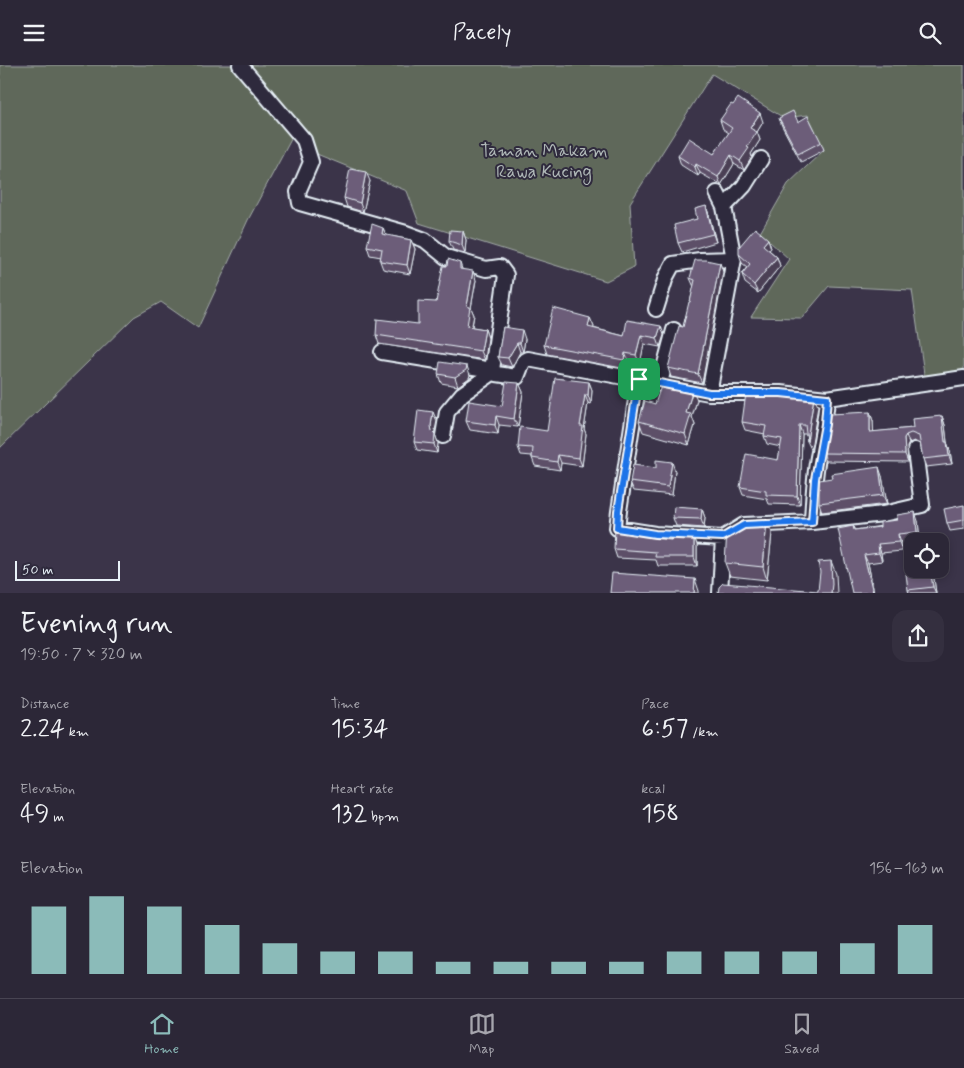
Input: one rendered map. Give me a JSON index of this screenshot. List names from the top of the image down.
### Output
{
  "parks": ["Taman Makam Rawa Kucing"],
  "scale_bar": "50 m",
  "page": {
    "header": "Pacely",
    "scale": "50 m",
    "heading": ["Evening run", "19:50 · 7 × 320 m"],
    "stats": [
      ["Distance", "2.24 km"],
      ["Time", "15:34"],
      ["Pace", "6:57 /km"],
      ["Elevation", "49 m"],
      ["Heart rate", "132 bpm"],
      ["kcal", "158"]
    ],
    "chart": ["Elevation", "156–163 m"],
    "tabs": ["Home", "Map", "Saved"]
  }
}
